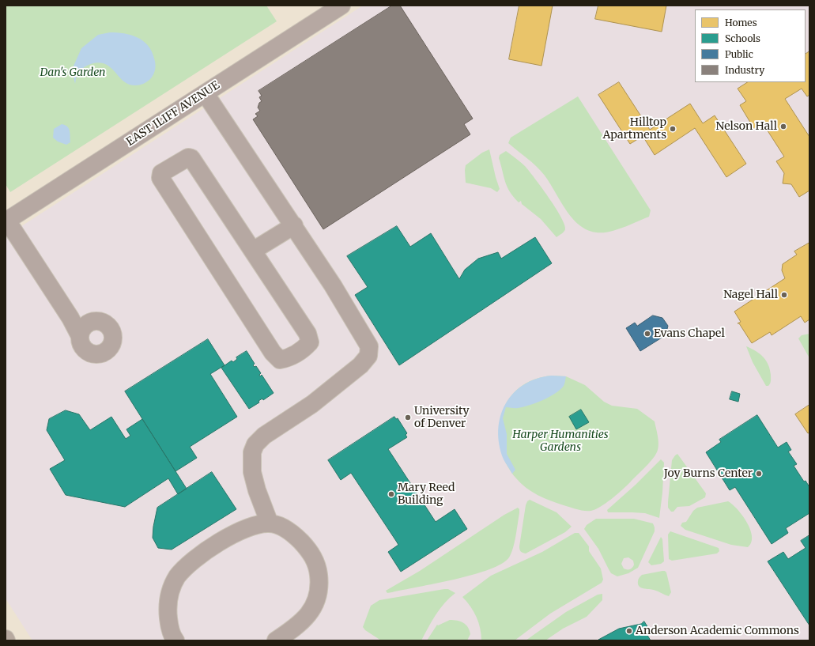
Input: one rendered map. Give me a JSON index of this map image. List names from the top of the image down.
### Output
{
  "streets": {
    "street": ["EAST ILIFF AVENUE"]
  },
  "parks": ["Dan's Garden", "Harper Humanities Gardens"],
  "places": [
    "Nelson Hall",
    "Hilltop Apartments",
    "Nagel Hall",
    "Evans Chapel",
    "University of Denver",
    "Joy Burns Center",
    "Mary Reed Building",
    "Anderson Academic Commons"
  ],
  "legend": [
    "Homes",
    "Schools",
    "Public",
    "Industry"
  ]
}
